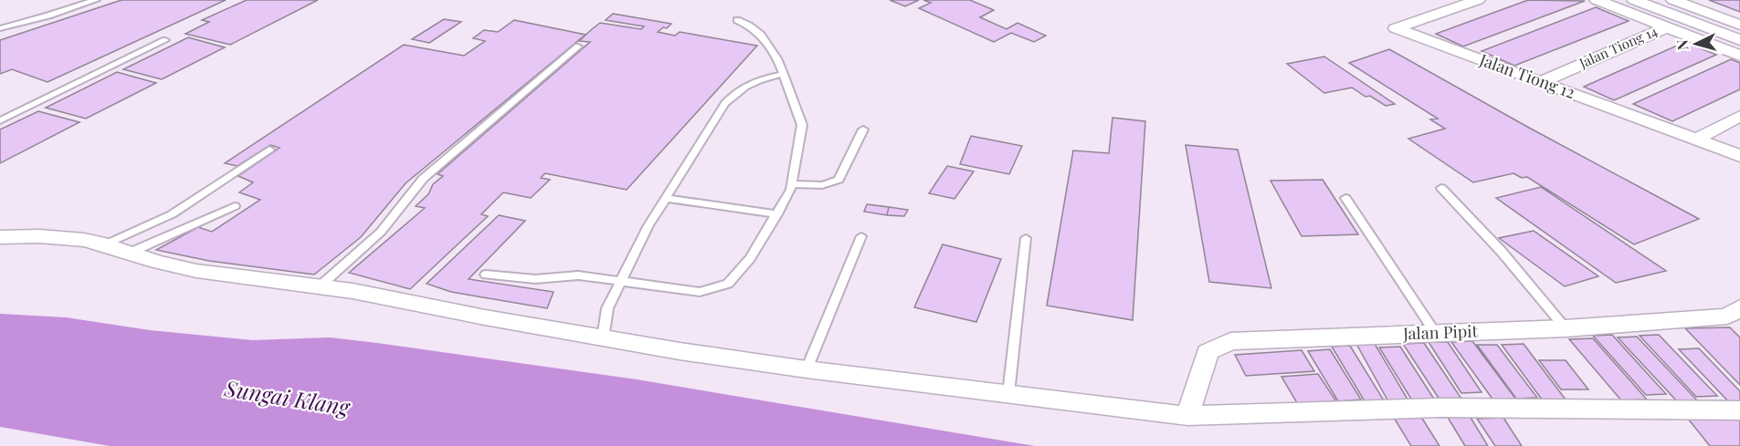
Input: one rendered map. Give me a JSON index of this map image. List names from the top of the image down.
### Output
{
  "streets": {
    "street": ["Jalan Tiong 14", "Jalan Tiong 12", "Jalan Pipit"]
  },
  "crossings": [
    ["Jalan Tiong 14", "Jalan Tiong 12"]
  ],
  "water": ["Sungai Klang"],
  "north": "left"
}
